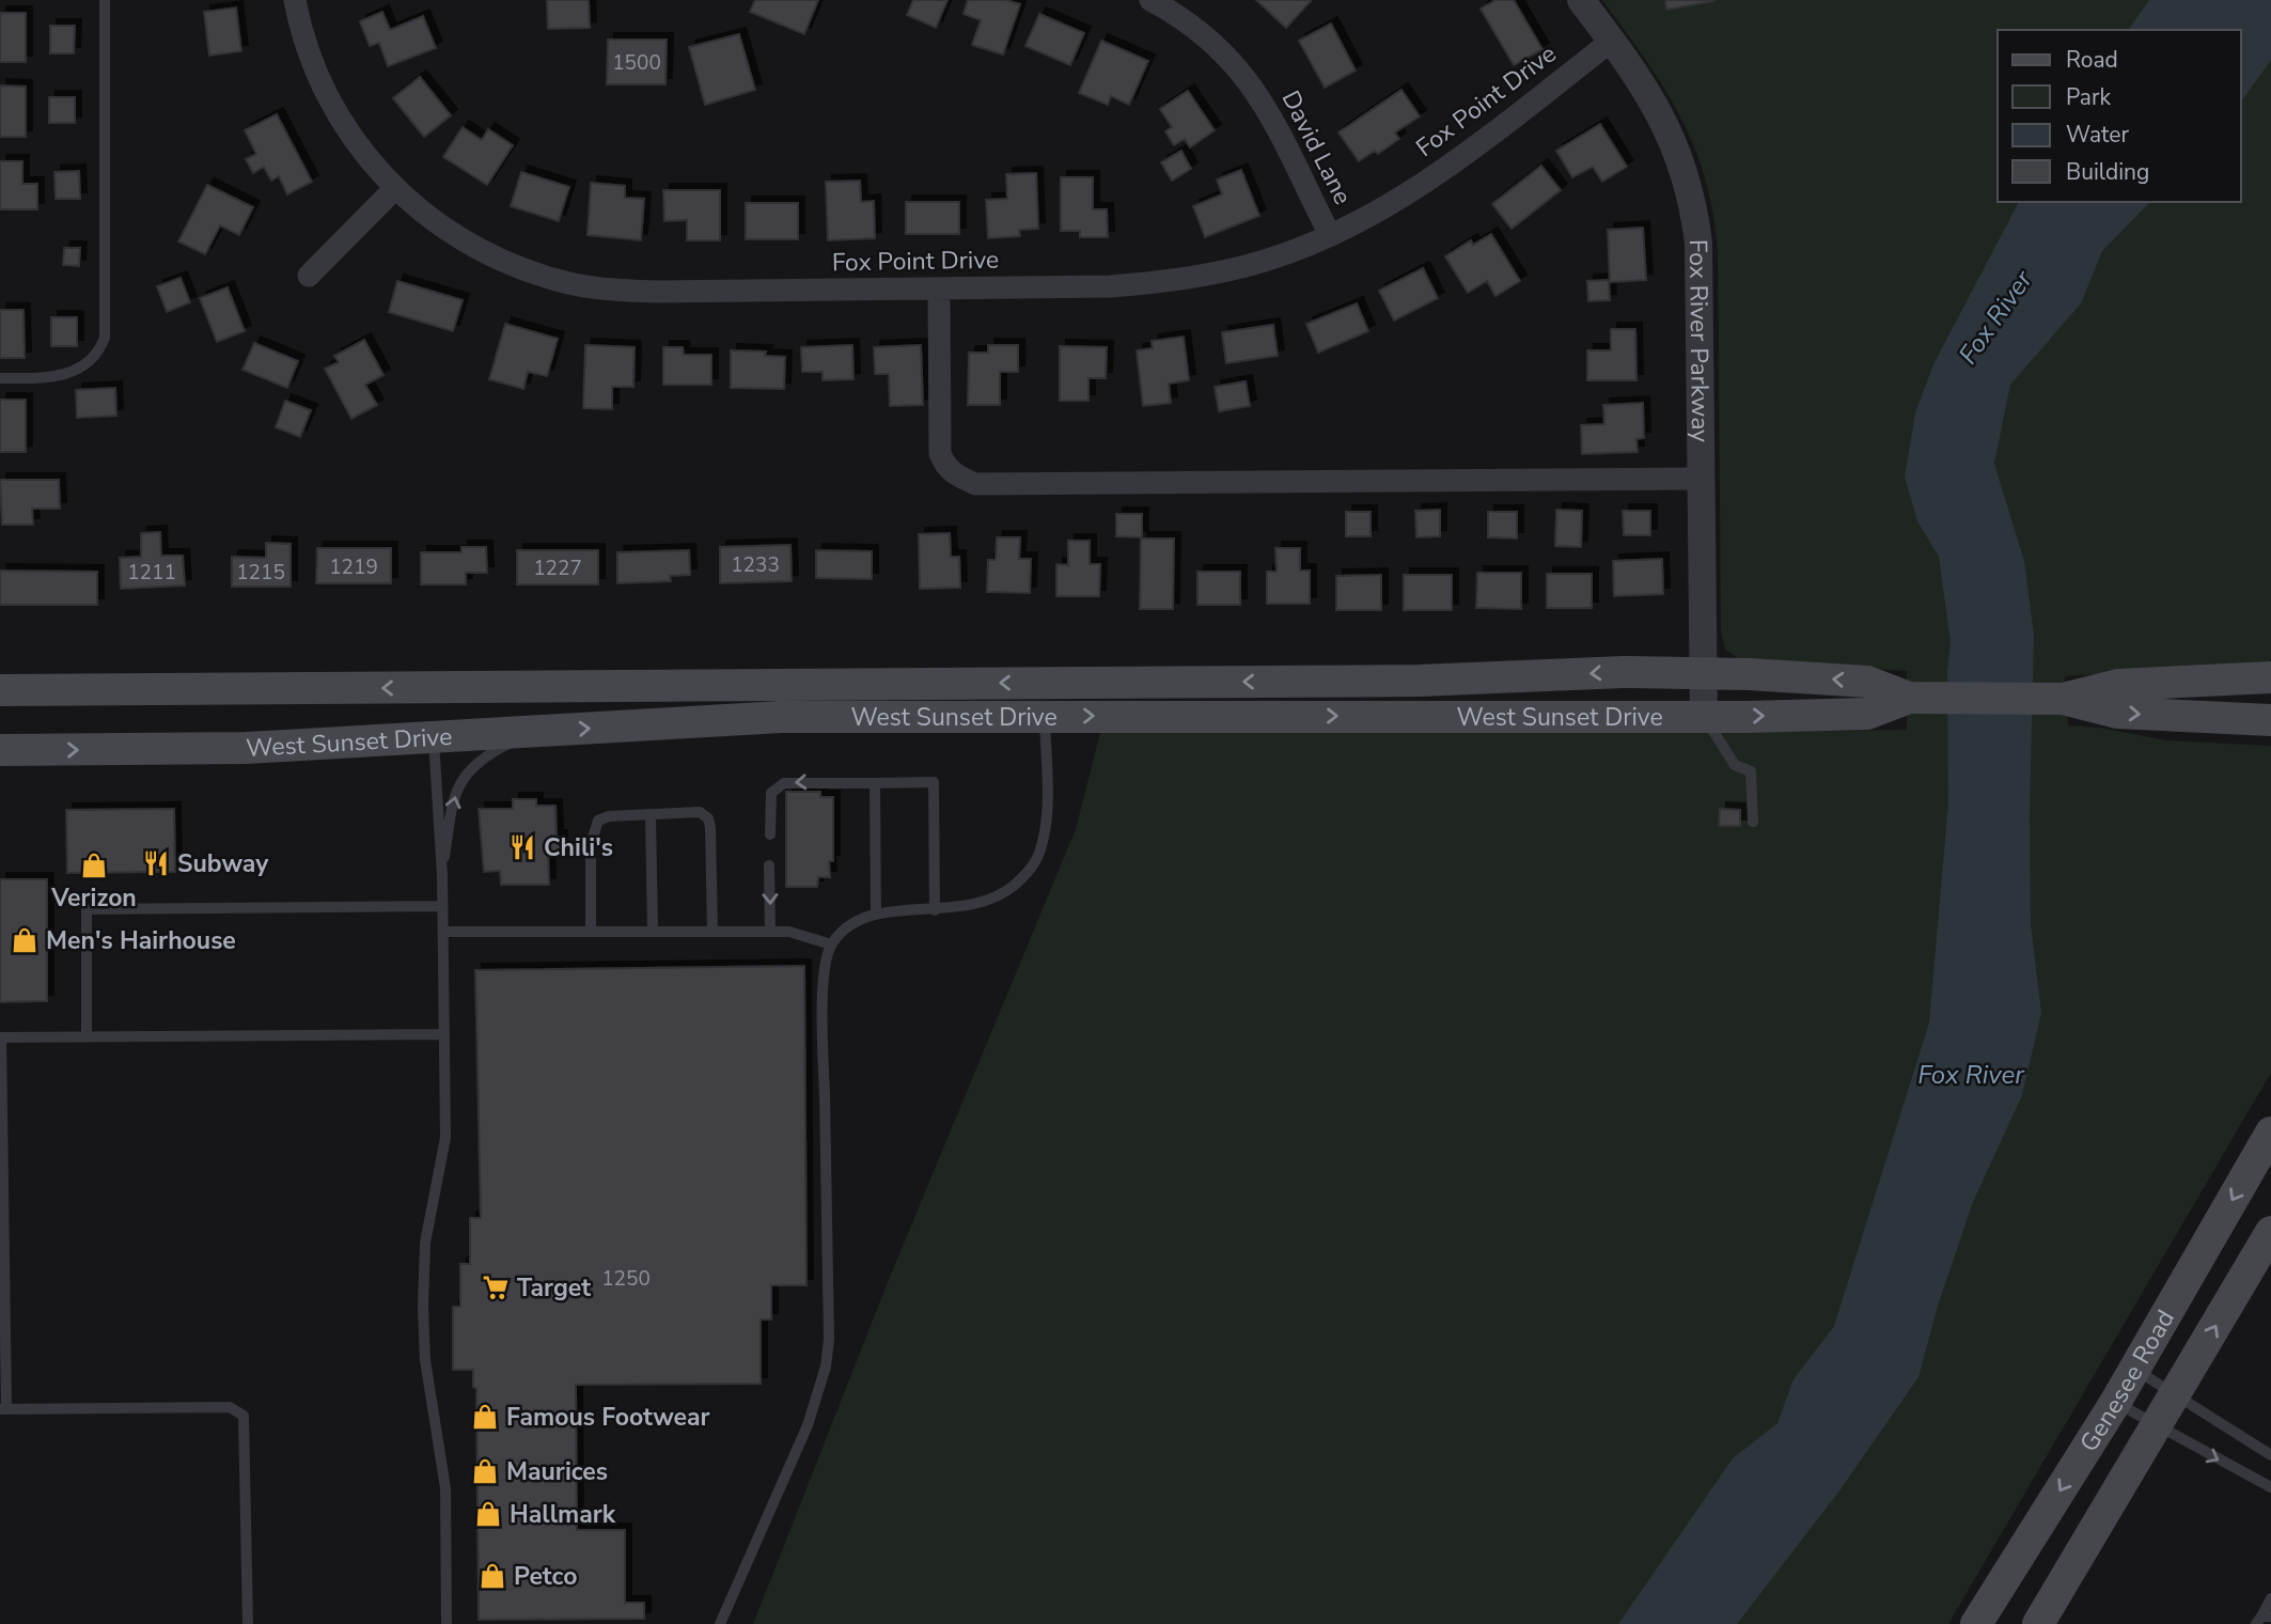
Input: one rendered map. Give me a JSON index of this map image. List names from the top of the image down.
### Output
{
  "streets": {
    "main road": ["West Sunset Drive", "Genesee Road"],
    "street": ["Fox Point Drive", "David Lane", "Fox River Parkway"]
  },
  "crossings": [
    ["Fox Point Drive", "David Lane"],
    ["Fox Point Drive", "Fox River Parkway"],
    ["Fox River Parkway", "West Sunset Drive"]
  ],
  "water": ["Fox River"],
  "places": {
    "restaurant": ["Chili's", "Subway"],
    "shop": [
      "Verizon",
      "Men's Hairhouse",
      "Famous Footwear",
      "Maurices",
      "Hallmark",
      "Petco"
    ],
    "supermarket": ["Target"]
  },
  "house_numbers": [
    "1500",
    "1233",
    "1219",
    "1227",
    "1211",
    "1215",
    "1250"
  ],
  "legend": [
    "Road",
    "Park",
    "Water",
    "Building"
  ]
}
